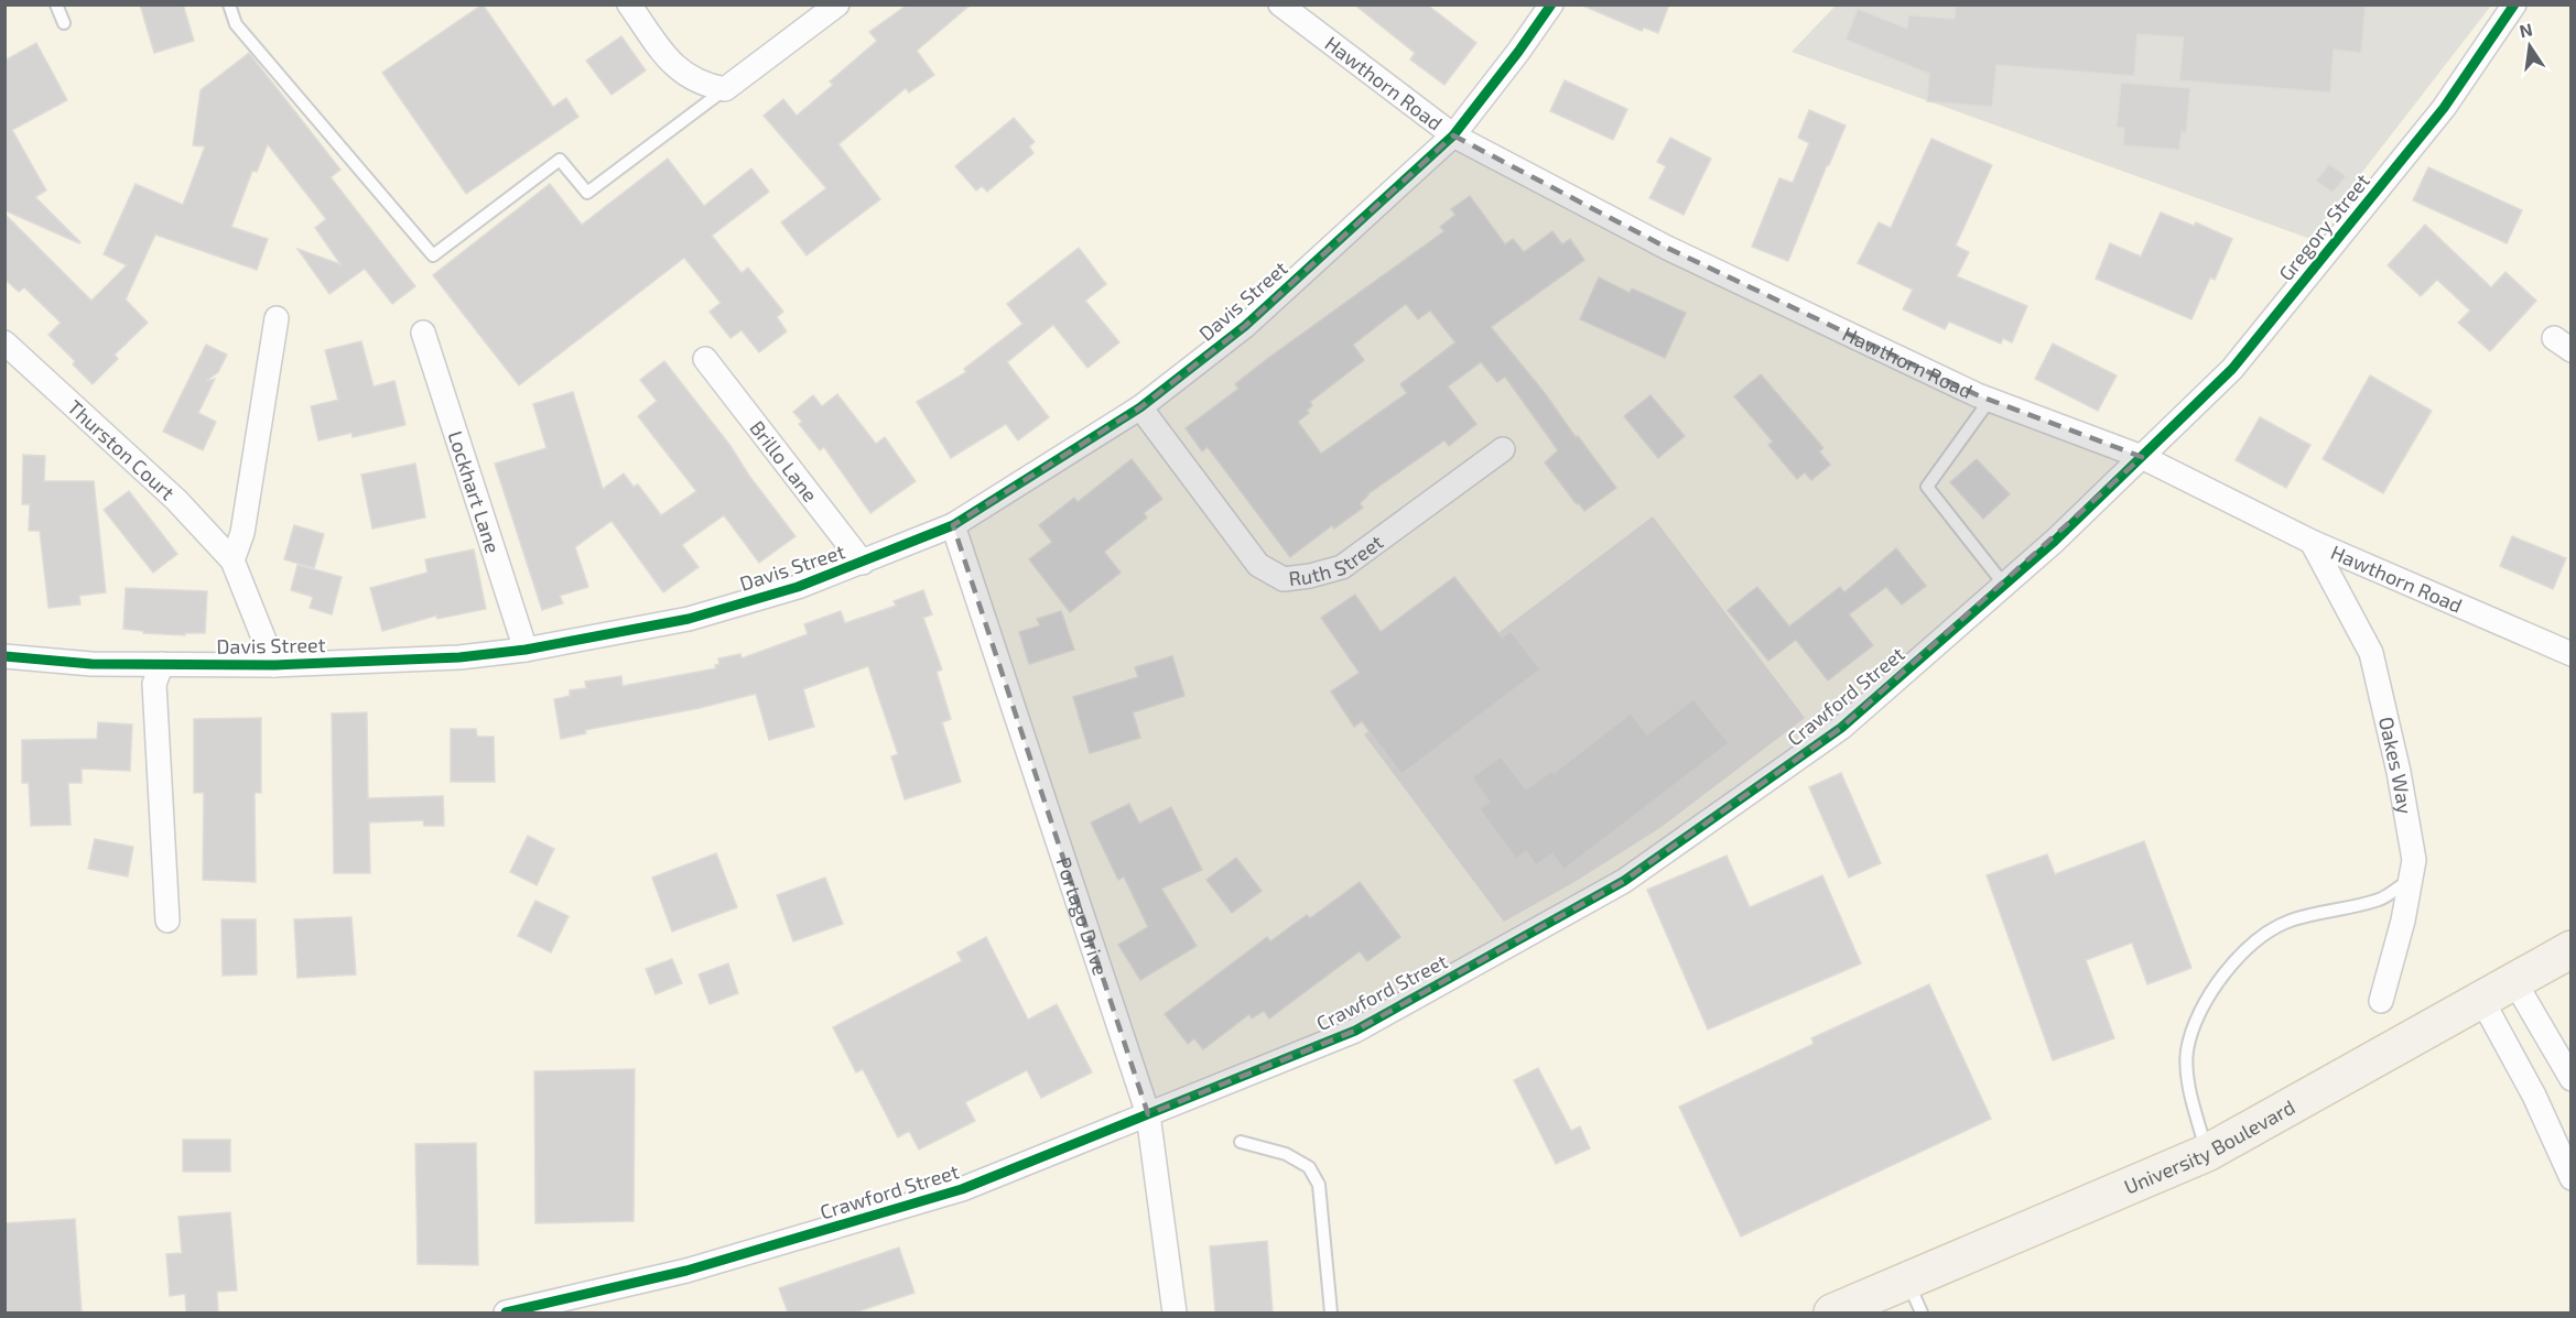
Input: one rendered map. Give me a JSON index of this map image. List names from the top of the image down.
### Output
{
  "streets": {
    "main road": ["University Boulevard"],
    "street": [
      "Hawthorn Road",
      "Gregory Street",
      "Davis Street",
      "Thurston Court",
      "Brillo Lane",
      "Lockhart Lane",
      "Ruth Street",
      "Crawford Street",
      "Oakes Way",
      "Portago Drive"
    ]
  },
  "crossings": [
    ["Hawthorn Road", "Gregory Street"],
    ["Hawthorn Road", "Davis Street"],
    ["Hawthorn Road", "Crawford Street"],
    ["Hawthorn Road", "Oakes Way"],
    ["Gregory Street", "Crawford Street"],
    ["Davis Street", "Thurston Court"],
    ["Davis Street", "Brillo Lane"],
    ["Davis Street", "Lockhart Lane"],
    ["Davis Street", "Ruth Street"],
    ["Davis Street", "Portago Drive"],
    ["Crawford Street", "Portago Drive"]
  ],
  "north": "top"
}
